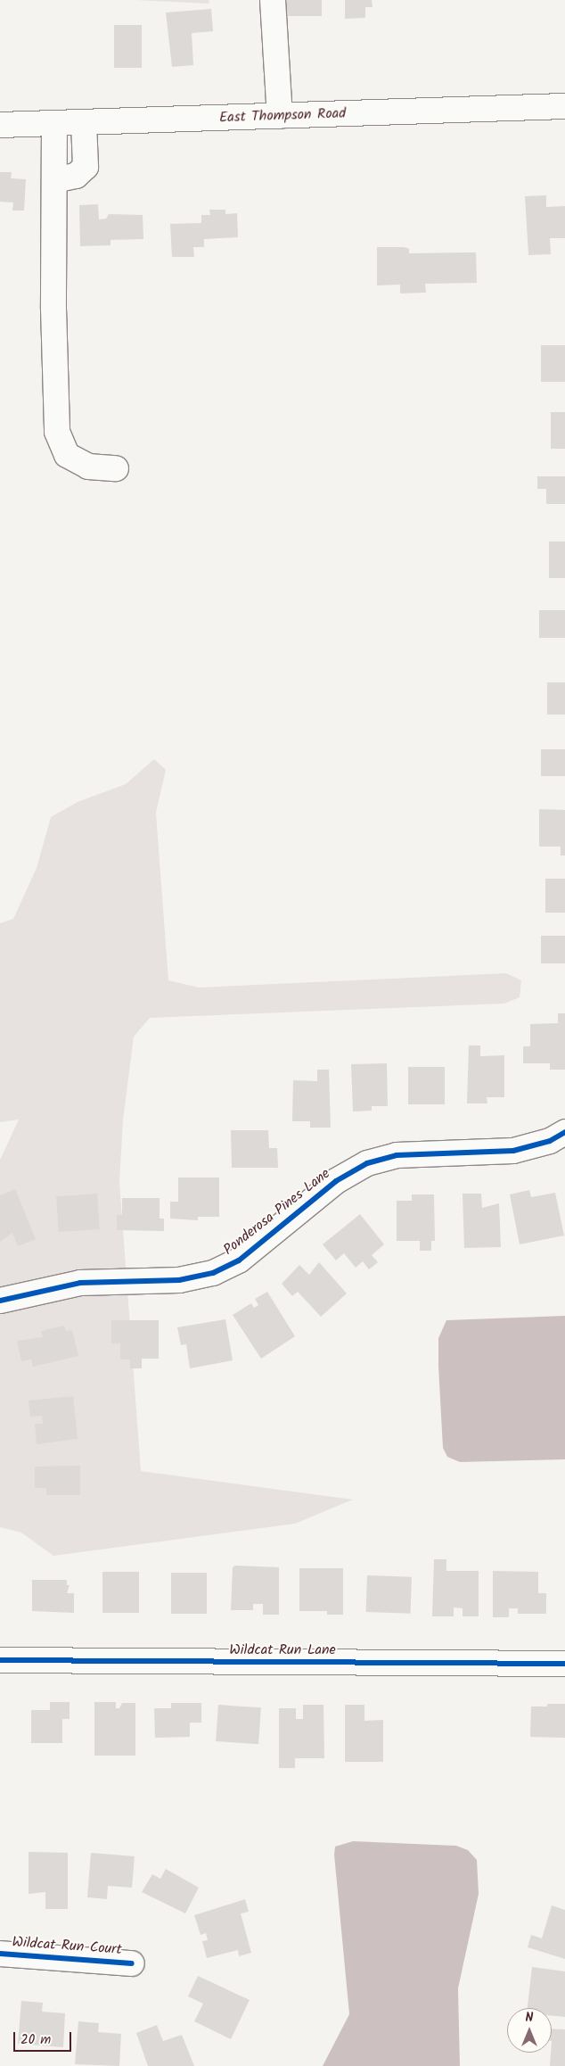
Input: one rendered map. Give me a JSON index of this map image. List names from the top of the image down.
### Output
{
  "streets": {
    "street": [
      "East Thompson Road",
      "Ponderosa Pines Lane",
      "Wildcat Run Lane",
      "Wildcat Run Court"
    ]
  },
  "scale_bar": "20 m",
  "north": "top"
}
